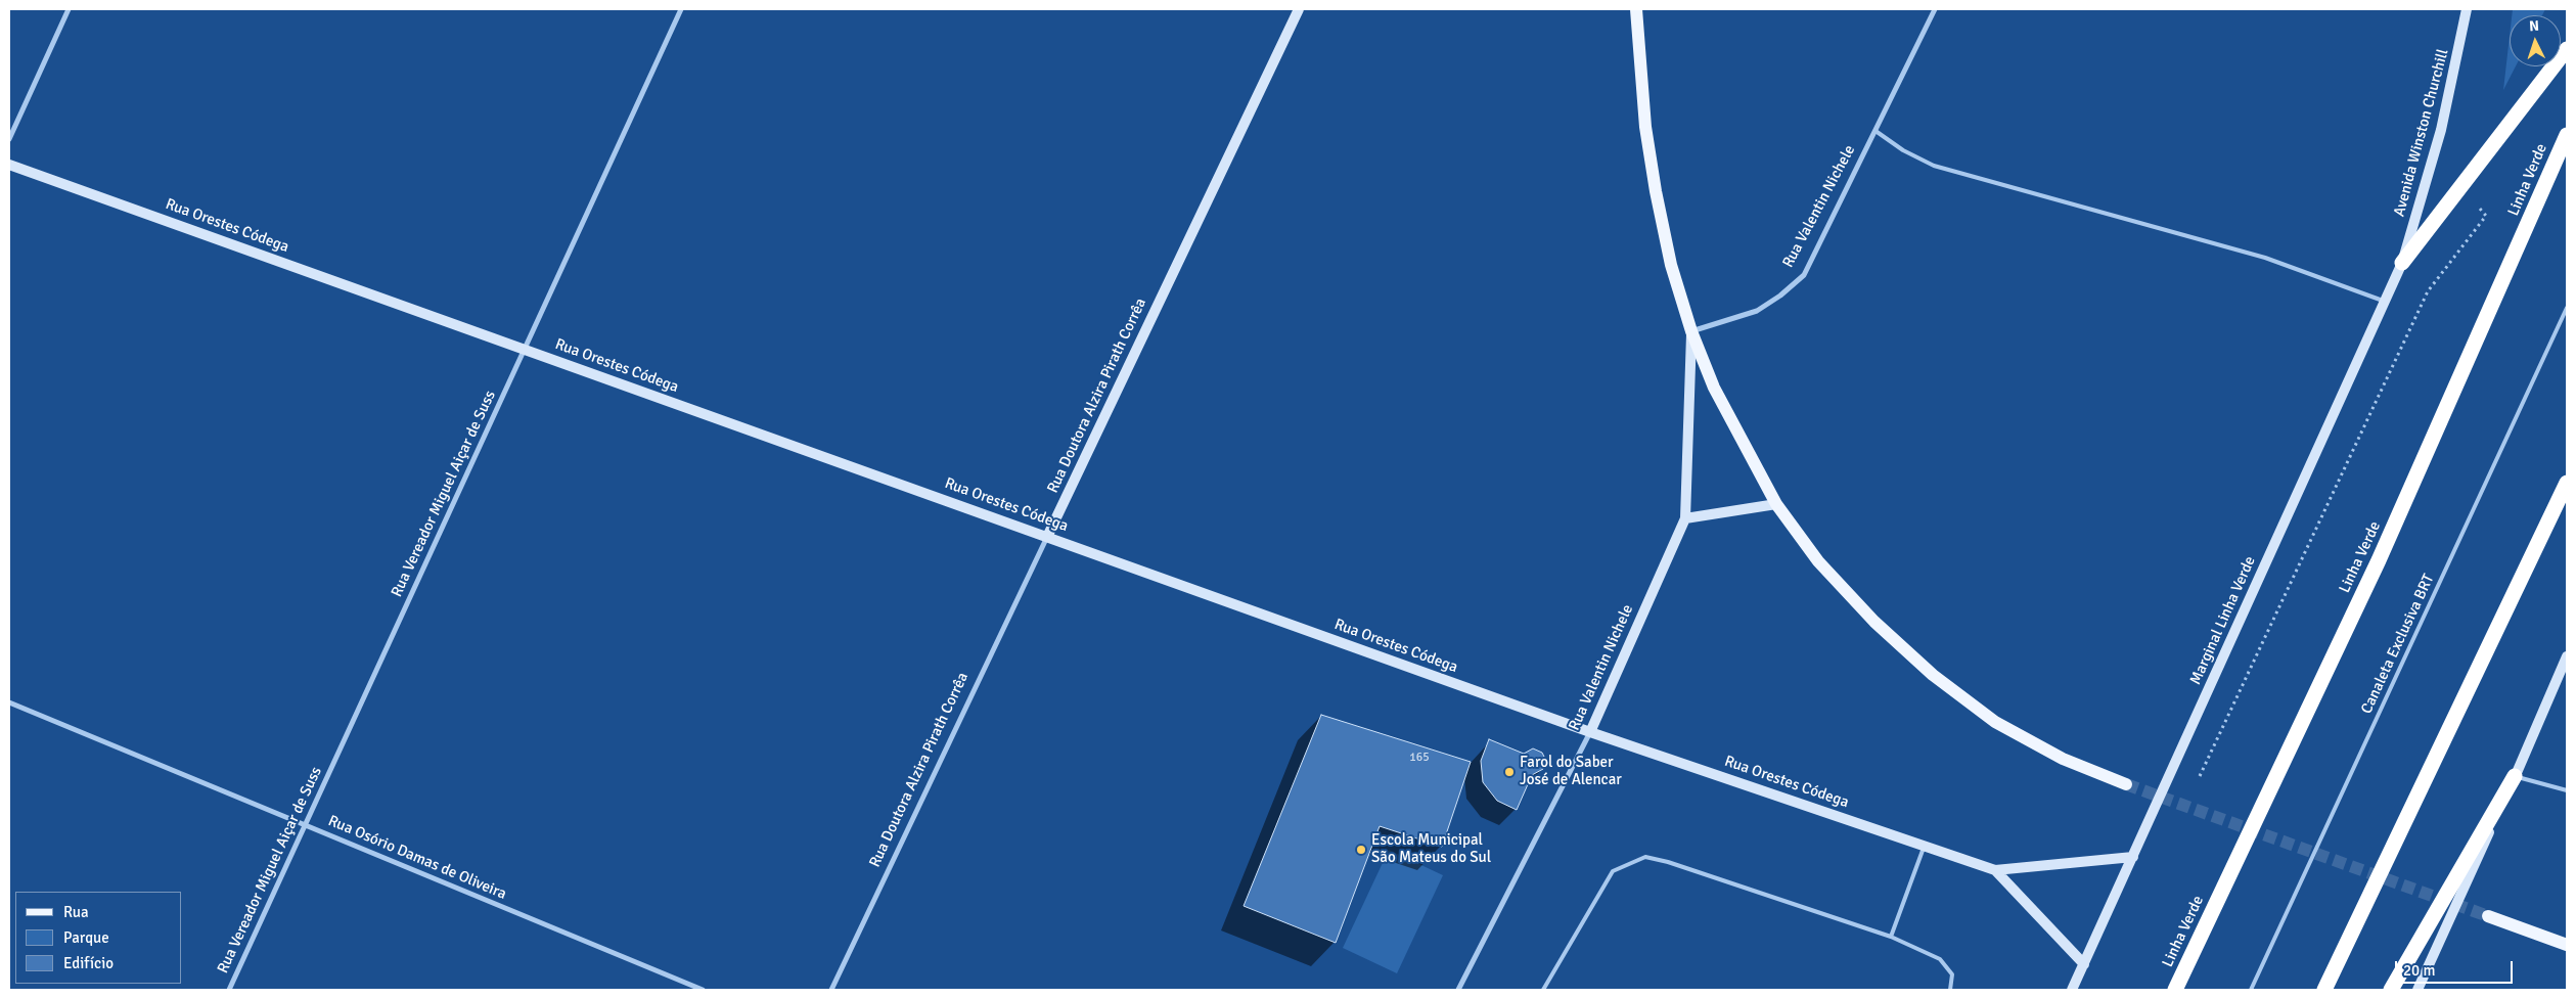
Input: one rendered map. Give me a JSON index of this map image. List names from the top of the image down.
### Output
{
  "streets": {
    "highway": ["Linha Verde"],
    "main road": [
      "Avenida Winston Churchill",
      "Rua Valentin Nichele",
      "Rua Orestes Códega",
      "Rua Doutora Alzira Pirath Corrêa",
      "Marginal Linha Verde"
    ],
    "street": ["Rua Vereador Miguel Aiçar de Suss", "Rua Osório Damas de Oliveira"],
    "lane": ["Canaleta Exclusiva BRT"]
  },
  "crossings": [
    ["Avenida Winston Churchill", "Marginal Linha Verde"],
    ["Rua Valentin Nichele", "Rua Orestes Códega"],
    ["Rua Orestes Códega", "Rua Doutora Alzira Pirath Corrêa"],
    ["Rua Orestes Códega", "Rua Vereador Miguel Aiçar de Suss"],
    ["Rua Orestes Códega", "Marginal Linha Verde"],
    ["Rua Vereador Miguel Aiçar de Suss", "Rua Osório Damas de Oliveira"]
  ],
  "places": ["Farol do Saber José de Alencar", "Escola Municipal São Mateus do Sul"],
  "house_numbers": ["165"],
  "legend": ["Rua", "Parque", "Edifício"],
  "scale_bar": "20 m",
  "north": "top"
}
